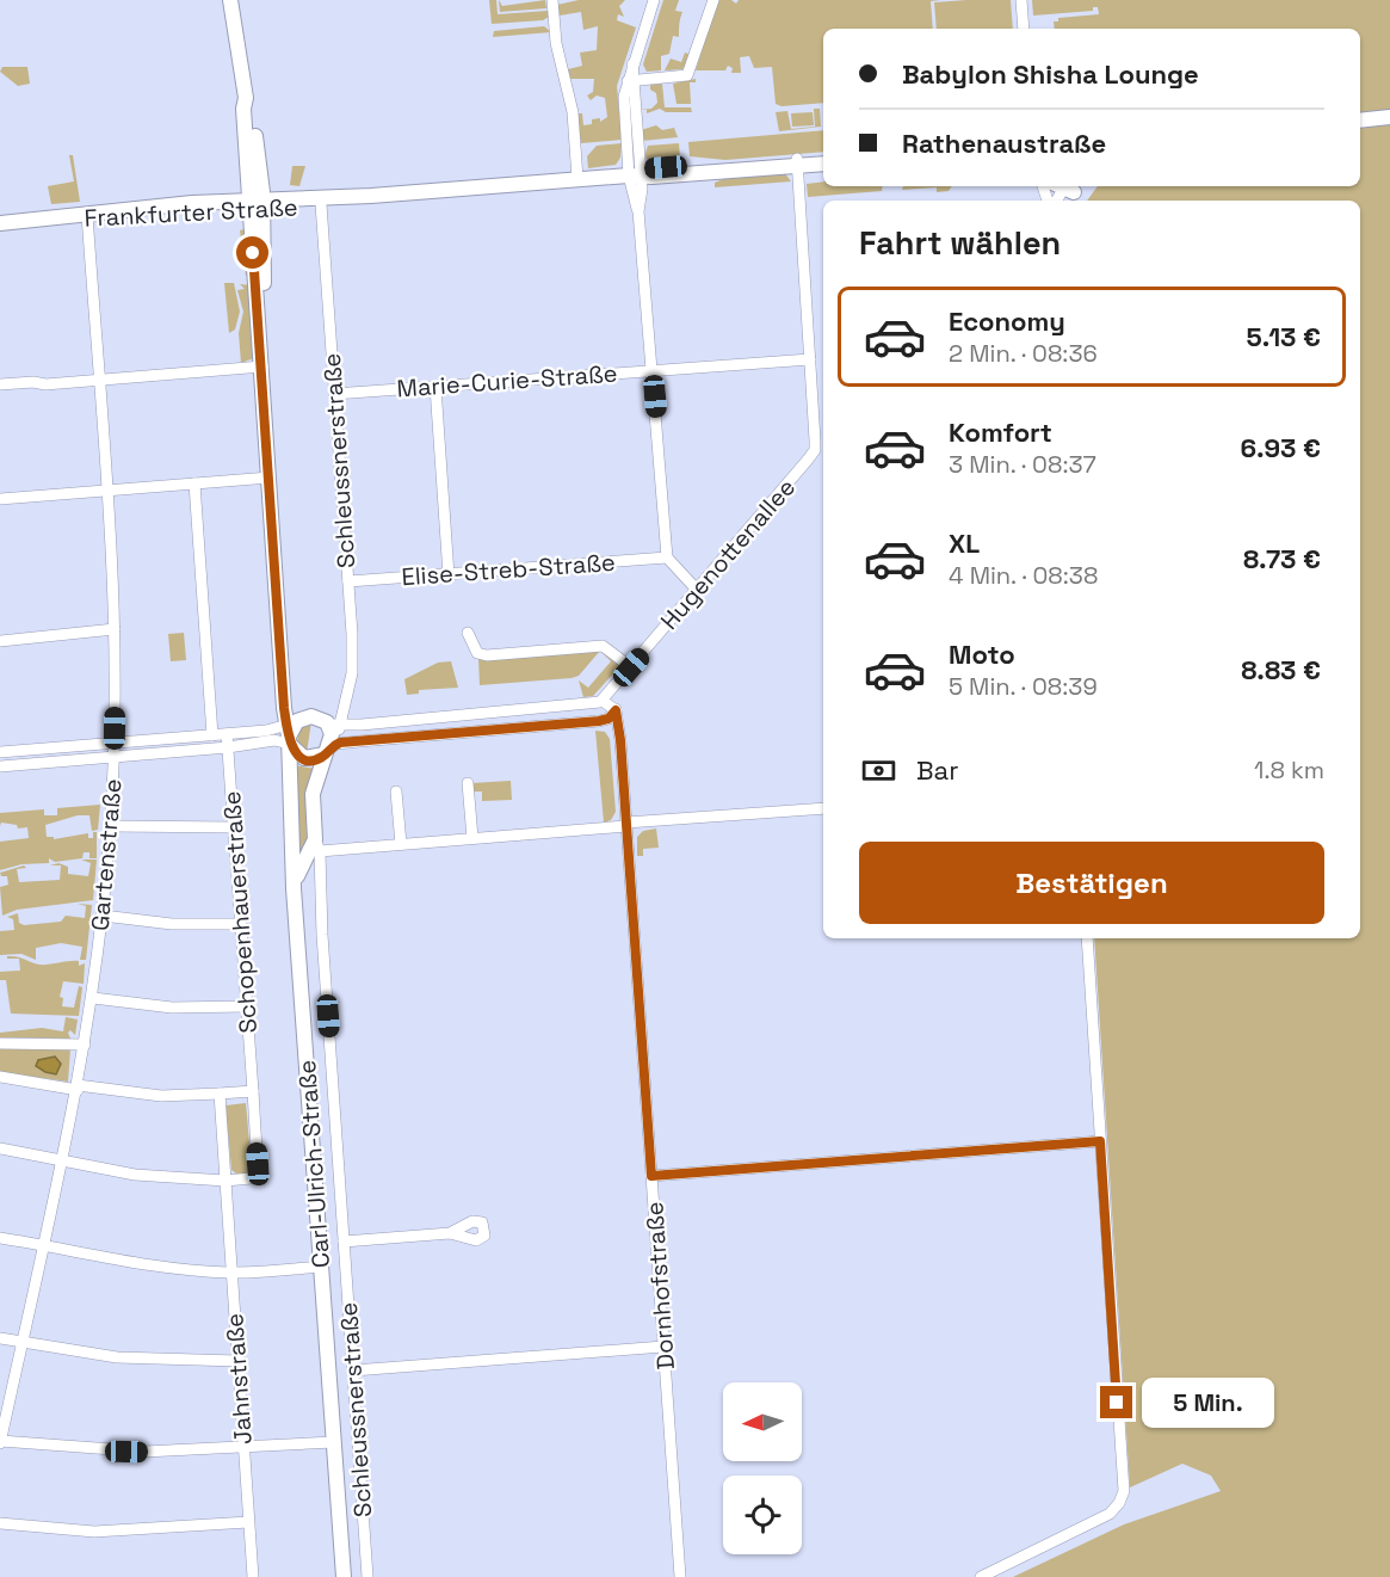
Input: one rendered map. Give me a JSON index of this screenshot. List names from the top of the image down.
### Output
{
  "streets": {
    "main road": ["Frankfurter Straße", "Schleussnerstraße", "Carl-Ulrich-Straße"],
    "street": [
      "Marie-Curie-Straße",
      "Hugenottenallee",
      "Elise-Streb-Straße",
      "Gartenstraße",
      "Schopenhauerstraße",
      "Dornhofstraße",
      "Jahnstraße"
    ]
  },
  "crossings": [
    ["Frankfurter Straße", "Schleussnerstraße"],
    ["Frankfurter Straße", "Hugenottenallee"],
    ["Frankfurter Straße", "Gartenstraße"],
    ["Frankfurter Straße", "Carl-Ulrich-Straße"],
    ["Marie-Curie-Straße", "Schleussnerstraße"],
    ["Marie-Curie-Straße", "Hugenottenallee"],
    ["Schleussnerstraße", "Elise-Streb-Straße"],
    ["Schleussnerstraße", "Carl-Ulrich-Straße"],
    ["Schopenhauerstraße", "Jahnstraße"]
  ],
  "north": "left",
  "page": {
    "banner": ["Babylon Shisha Lounge", "Rathenaustraße"],
    "heading": "Fahrt wählen",
    "list": [
      {
        "name": "Economy",
        "note": "2 Min. · 08:36",
        "value": "5.13 €"
      },
      {
        "name": "Komfort",
        "note": "3 Min. · 08:37",
        "value": "6.93 €"
      },
      {
        "name": "XL",
        "note": "4 Min. · 08:38",
        "value": "8.73 €"
      },
      {
        "name": "Moto",
        "note": "5 Min. · 08:39",
        "value": "8.83 €"
      }
    ],
    "pay": ["Bar", "1.8 km"],
    "buttons": "Bestätigen",
    "bubble": "5 Min."
  }
}
